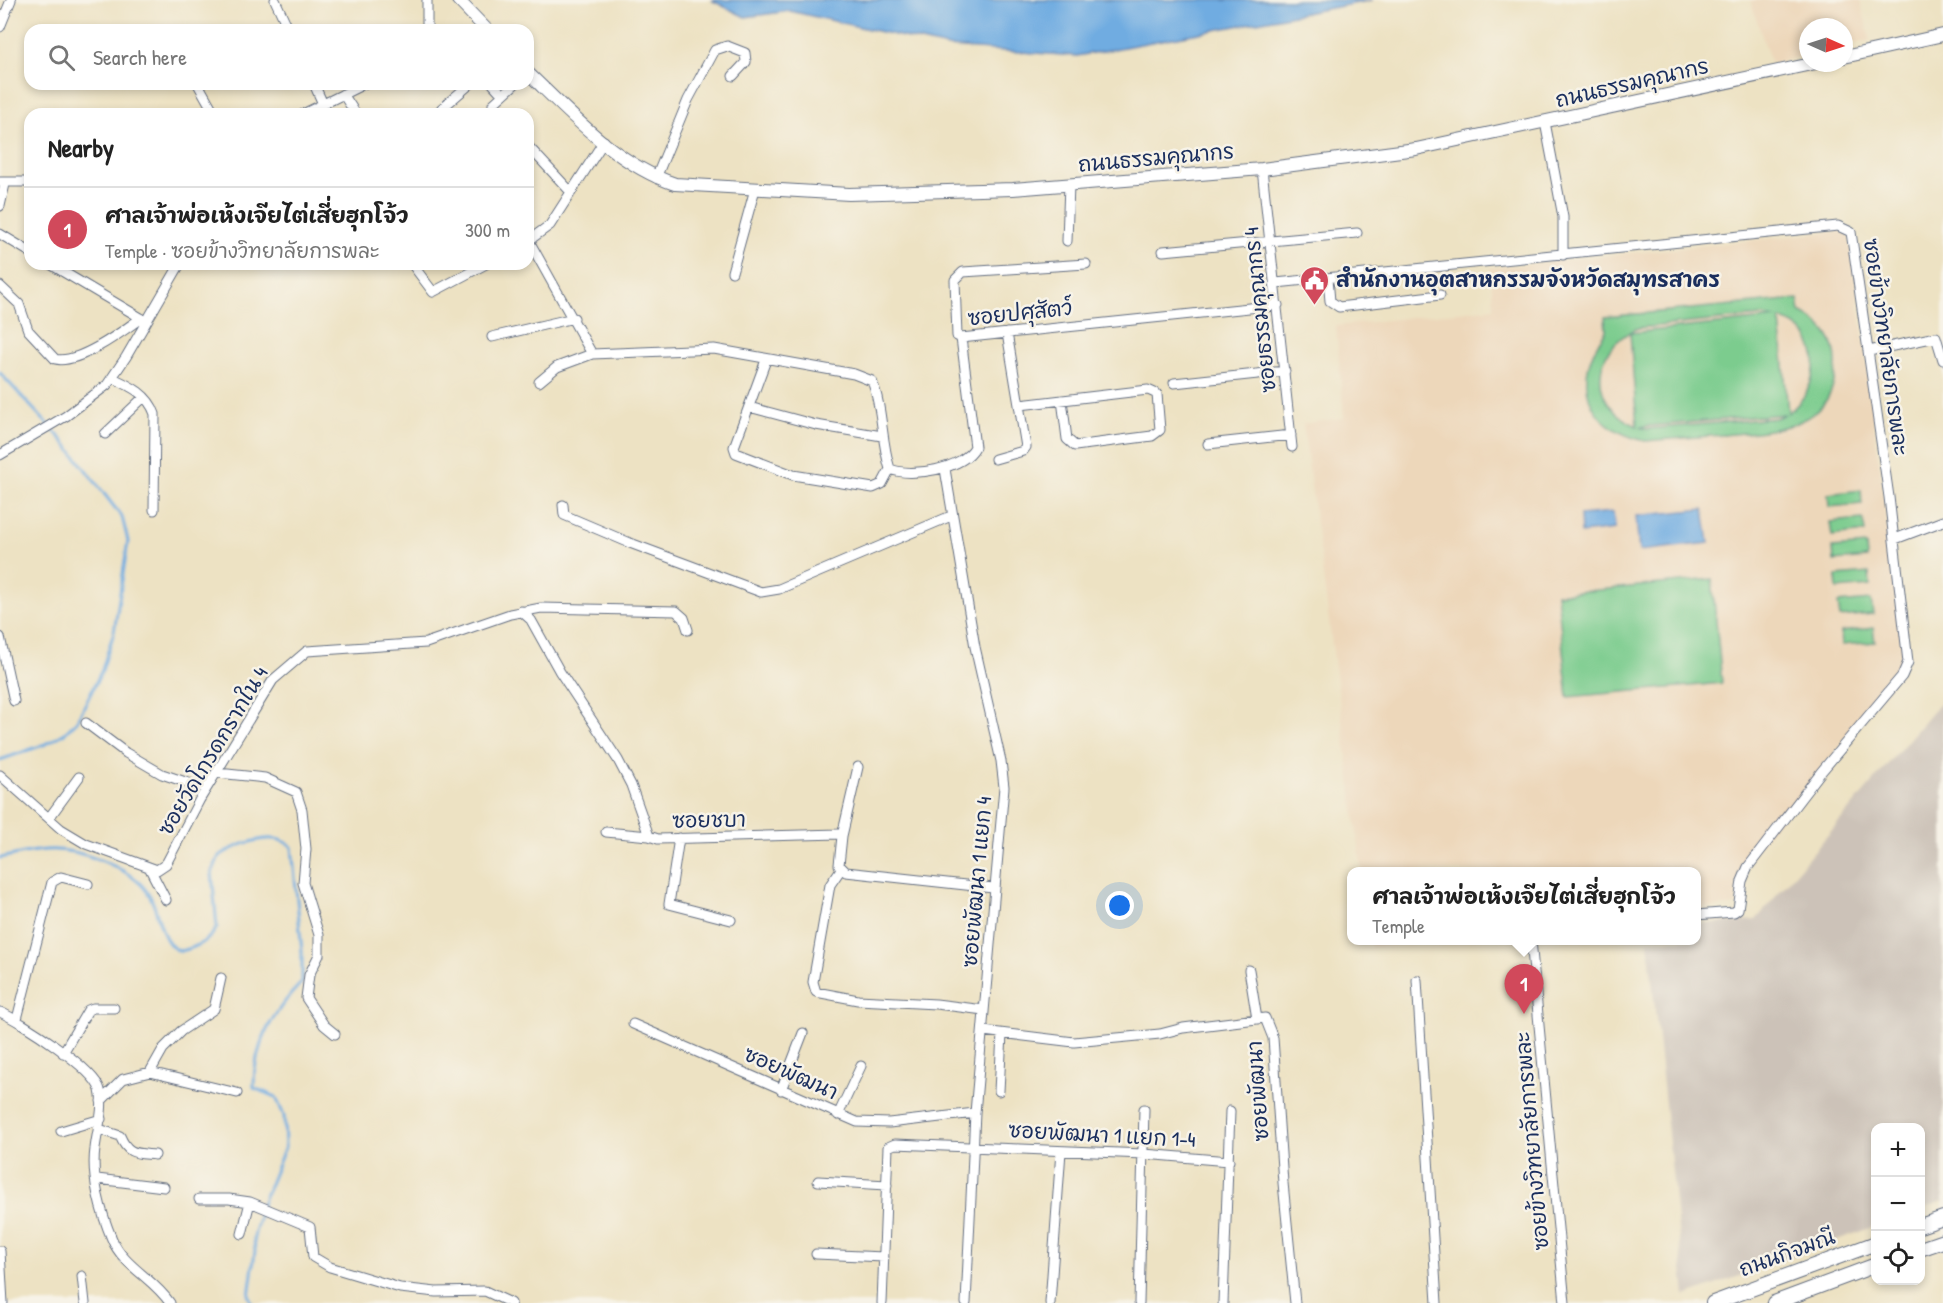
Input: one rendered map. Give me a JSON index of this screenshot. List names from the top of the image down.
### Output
{
  "streets": {
    "main road": ["ถนนกิจมณี"],
    "street": [
      "ถนนธรรมคุณากร",
      "ซอยธรรมคุณากร 4",
      "ซอยปศุสัตว์",
      "ซอยข้างวิทยาลัยการพละ",
      "ซอยวัดโกรดกรากใน 4",
      "ซอยชบา",
      "ซอยพัฒนา 1 แยก 4",
      "ซอยพัฒนา",
      "ซอยพัฒนา 1 แยก 1-4"
    ]
  },
  "crossings": [
    ["ถนนธรรมคุณากร", "ซอยธรรมคุณากร 4"],
    ["ซอยธรรมคุณากร 4", "ซอยปศุสัตว์"],
    ["ซอยธรรมคุณากร 4", "ซอยข้างวิทยาลัยการพละ"],
    ["ซอยวัดโกรดกรากใน 4", "ซอยชบา"],
    ["ซอยพัฒนา 1 แยก 4", "ซอยพัฒนา"],
    ["ซอยพัฒนา 1 แยก 4", "ซอยพัฒนา 1 แยก 1-4"]
  ],
  "places": {
    "public building": ["สำนักงานอุตสาหกรรมจังหวัดสมุทรสาคร"]
  },
  "north": "right",
  "page": {
    "search": "Search here",
    "heading": "Nearby",
    "list": [
      {
        "mark": "1",
        "name": "ศาลเจ้าพ่อเห้งเจียไต่เสี่ยฮุกโจ้ว",
        "note": "Temple · ซอยข้างวิทยาลัยการพละ",
        "value": "300 m"
      }
    ],
    "popup": ["ศาลเจ้าพ่อเห้งเจียไต่เสี่ยฮุกโจ้ว", "Temple"],
    "pins": "1",
    "map_buttons": ["+", "−"]
  }
}
